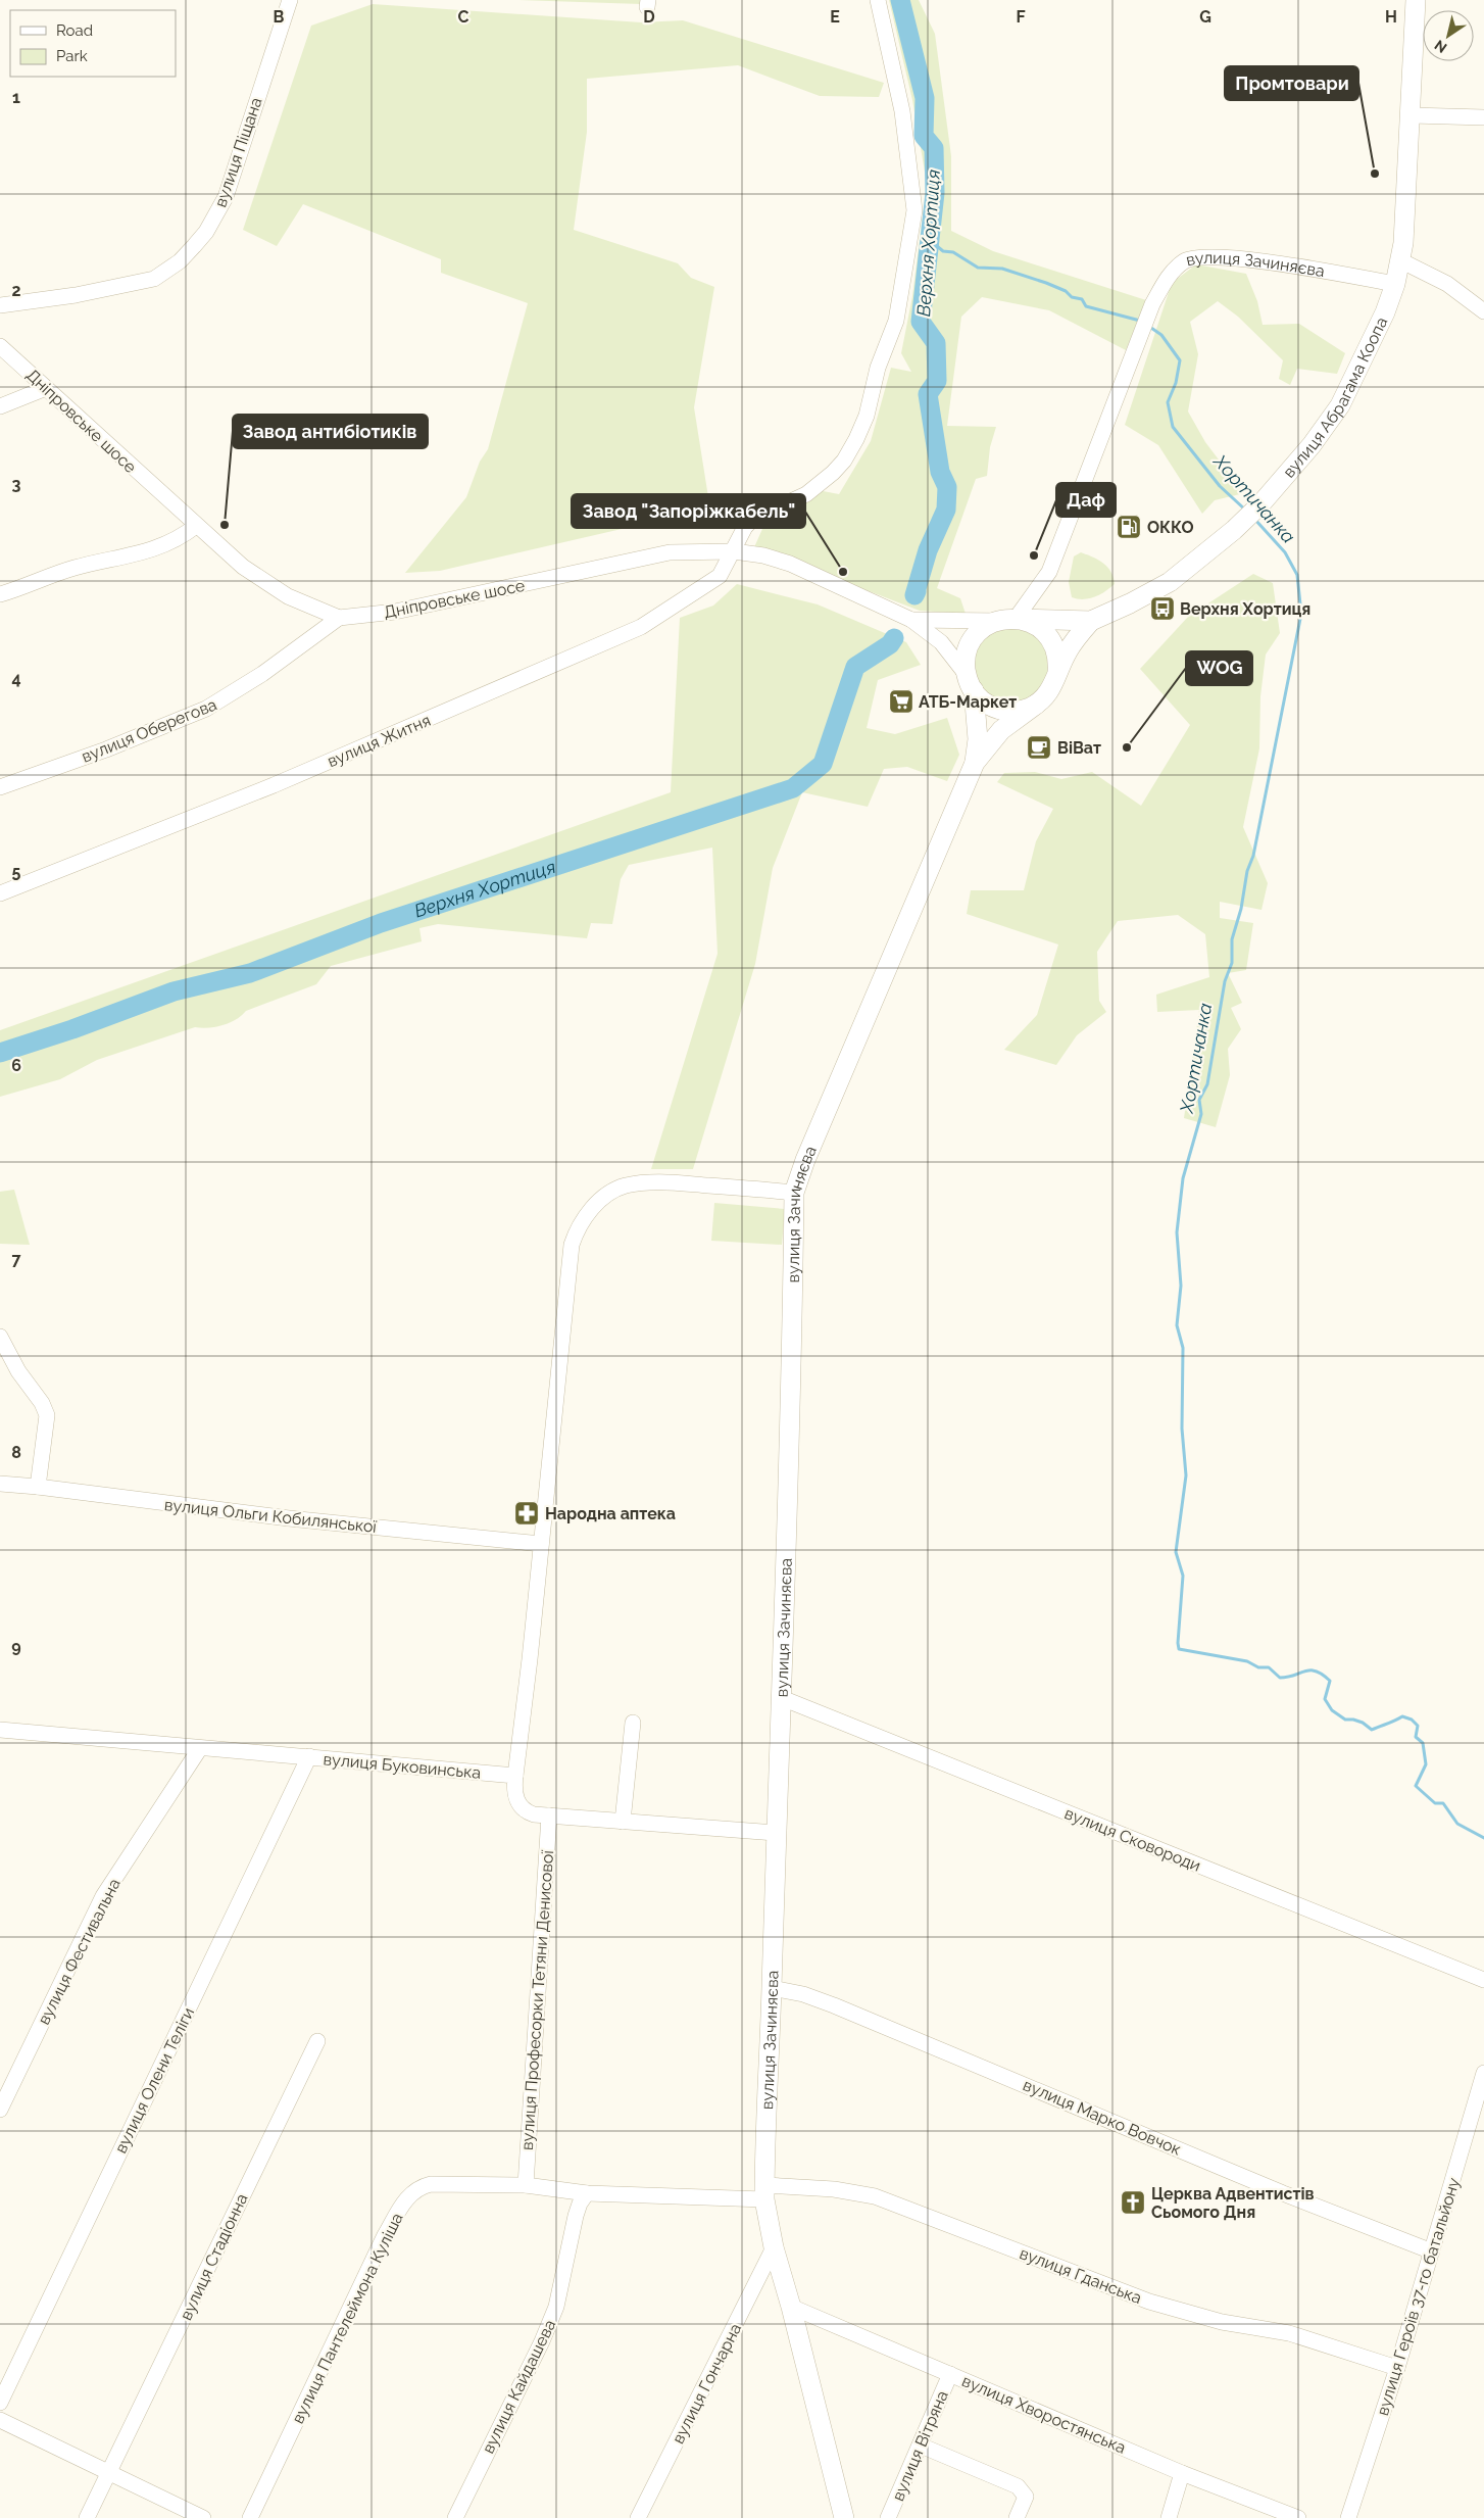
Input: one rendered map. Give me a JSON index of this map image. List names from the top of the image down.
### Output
{
  "streets": {
    "main road": ["вулиця Зачиняєва", "вулиця Абрагама Коопа"],
    "street": [
      "вулиця Піщана",
      "Дніпровське шосе",
      "вулиця Оберегова",
      "вулиця Житня",
      "вулиця Ольги Кобилянської",
      "вулиця Буковинська",
      "вулиця Сковороди",
      "вулиця Фестивальна",
      "вулиця Професорки Тетяни Денисової",
      "вулиця Олени Теліги",
      "вулиця Марко Вовчок",
      "вулиця Стадіонна",
      "вулиця Гданська",
      "вулиця Героїв 37-го батальйону",
      "вулиця Пантелеймона Куліша",
      "вулиця Гончарна",
      "вулиця Кайдашева",
      "вулиця Хворостянська",
      "вулиця Вітряна"
    ]
  },
  "crossings": [
    ["вулиця Зачиняєва", "вулиця Абрагама Коопа"],
    ["вулиця Зачиняєва", "Дніпровське шосе"],
    ["вулиця Зачиняєва", "вулиця Сковороди"],
    ["вулиця Зачиняєва", "вулиця Марко Вовчок"],
    ["вулиця Зачиняєва", "вулиця Гданська"],
    ["вулиця Зачиняєва", "вулиця Пантелеймона Куліша"],
    ["вулиця Зачиняєва", "вулиця Гончарна"],
    ["вулиця Зачиняєва", "вулиця Хворостянська"],
    ["вулиця Абрагама Коопа", "Дніпровське шосе"],
    ["Дніпровське шосе", "вулиця Оберегова"],
    ["Дніпровське шосе", "вулиця Житня"],
    ["вулиця Буковинська", "вулиця Фестивальна"],
    ["вулиця Буковинська", "вулиця Олени Теліги"],
    ["вулиця Професорки Тетяни Денисової", "вулиця Пантелеймона Куліша"],
    ["вулиця Марко Вовчок", "вулиця Героїв 37-го батальйону"],
    ["вулиця Гданська", "вулиця Героїв 37-го батальйону"],
    ["вулиця Гданська", "вулиця Пантелеймона Куліша"],
    ["вулиця Пантелеймона Куліша", "вулиця Кайдашева"],
    ["вулиця Хворостянська", "вулиця Вітряна"]
  ],
  "water": ["Верхня Хортиця", "Хортичанка"],
  "places": {
    "other": [
      "Промтовари",
      "Завод антибіотиків",
      "Даф",
      "Завод \"Запоріжкабель\"",
      "WOG"
    ],
    "fuel station": ["ОККО"],
    "bus stop": ["Верхня Хортиця"],
    "supermarket": ["АТБ-Маркет"],
    "cafe": ["ВіВат"],
    "pharmacy": ["Народна аптека"],
    "church": ["Церква Адвентистів Сьомого Дня"]
  },
  "legend": ["Road", "Park"],
  "north": "bottom left",
  "grid": {
    "columns": [
      "B",
      "C",
      "D",
      "E",
      "F",
      "G",
      "H"
    ],
    "rows": [
      "1",
      "2",
      "3",
      "4",
      "5",
      "6",
      "7",
      "8",
      "9"
    ]
  }
}
